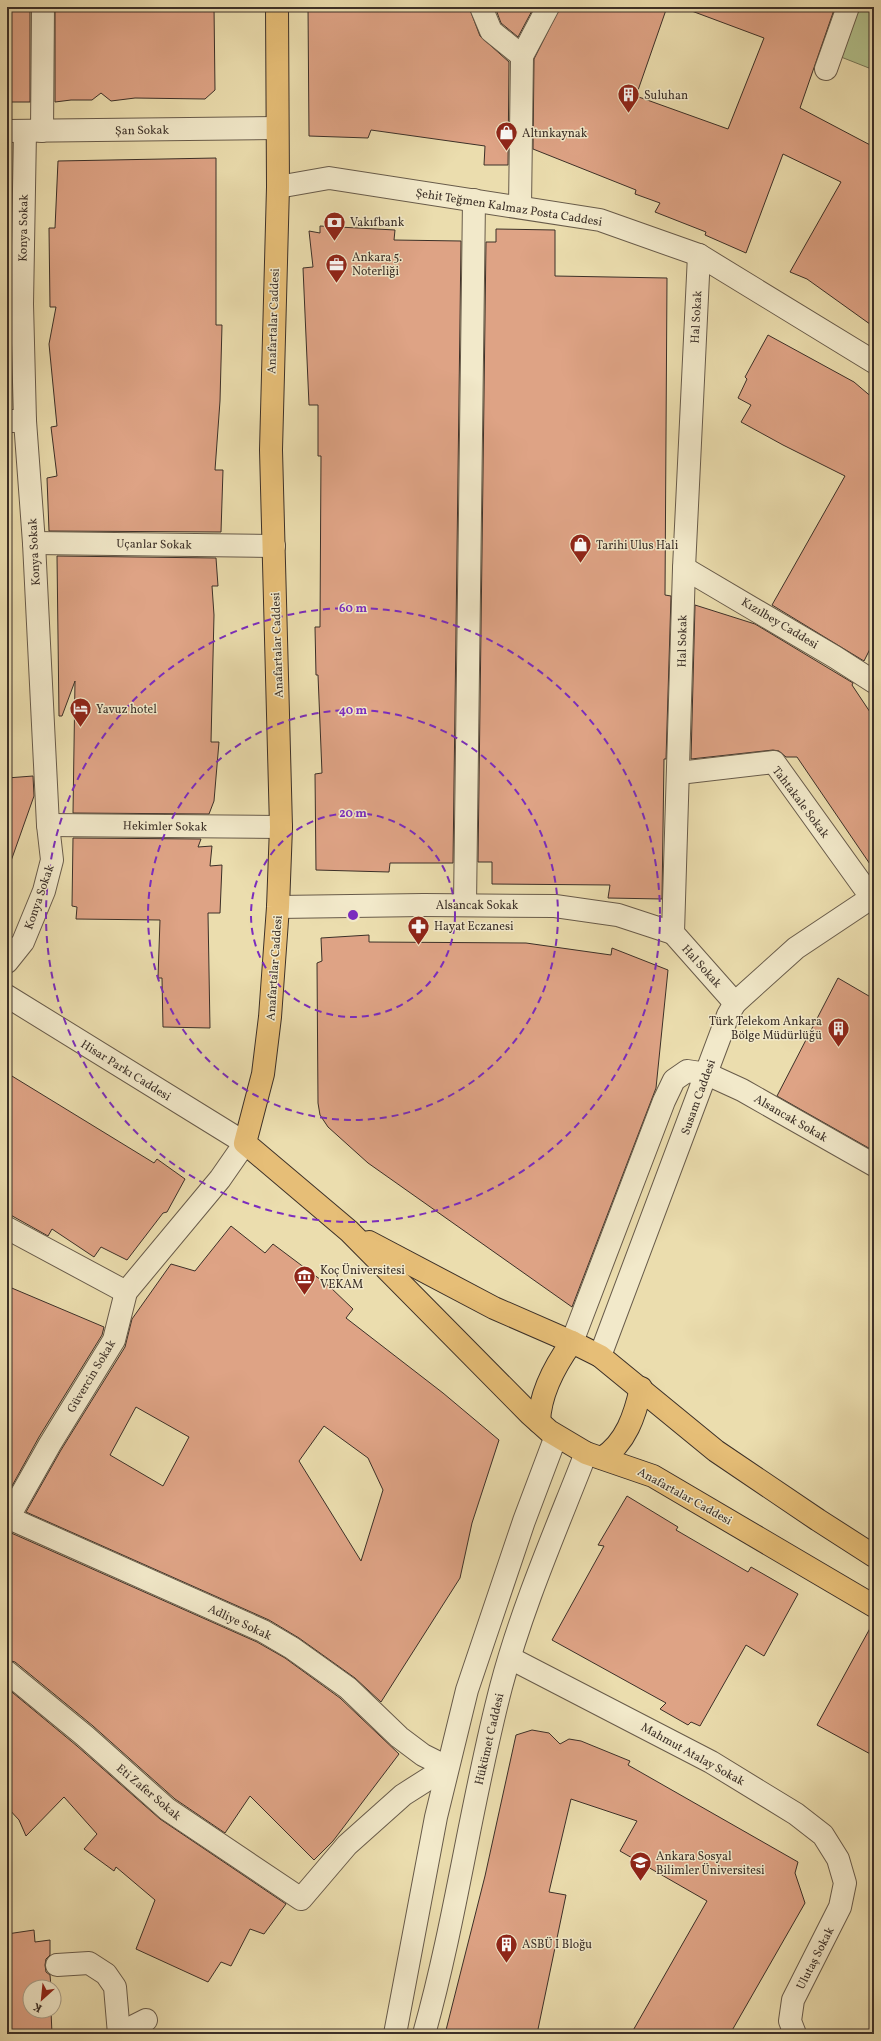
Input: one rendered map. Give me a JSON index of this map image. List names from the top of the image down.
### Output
{
  "streets": {
    "main road": ["Anafartalar Caddesi"],
    "street": [
      "Şan Sokak",
      "Şehit Teğmen Kalmaz Posta Caddesi",
      "Konya Sokak",
      "Hal Sokak",
      "Uçanlar Sokak",
      "Kızılbey Caddesi",
      "Tahtakale Sokak",
      "Hekimler Sokak",
      "Alsancak Sokak",
      "Hisar Parkı Caddesi",
      "Susam Caddesi",
      "Güvercin Sokak",
      "Adliye Sokak",
      "Hükümet Caddesi",
      "Mahmut Atalay Sokak",
      "Eti Zafer Sokak",
      "Ulutaş Sokak"
    ]
  },
  "crossings": [
    ["Şan Sokak", "Konya Sokak"],
    ["Şan Sokak", "Anafartalar Caddesi"],
    ["Şehit Teğmen Kalmaz Posta Caddesi", "Hal Sokak"],
    ["Şehit Teğmen Kalmaz Posta Caddesi", "Anafartalar Caddesi"],
    ["Konya Sokak", "Uçanlar Sokak"],
    ["Konya Sokak", "Hekimler Sokak"],
    ["Hal Sokak", "Kızılbey Caddesi"],
    ["Hal Sokak", "Tahtakale Sokak"],
    ["Hal Sokak", "Alsancak Sokak"],
    ["Hal Sokak", "Susam Caddesi"],
    ["Anafartalar Caddesi", "Uçanlar Sokak"],
    ["Anafartalar Caddesi", "Hekimler Sokak"],
    ["Anafartalar Caddesi", "Alsancak Sokak"],
    ["Anafartalar Caddesi", "Hisar Parkı Caddesi"],
    ["Anafartalar Caddesi", "Susam Caddesi"],
    ["Anafartalar Caddesi", "Güvercin Sokak"],
    ["Anafartalar Caddesi", "Hükümet Caddesi"],
    ["Tahtakale Sokak", "Susam Caddesi"],
    ["Alsancak Sokak", "Susam Caddesi"],
    ["Alsancak Sokak", "Hükümet Caddesi"],
    ["Hisar Parkı Caddesi", "Güvercin Sokak"],
    ["Susam Caddesi", "Hükümet Caddesi"],
    ["Güvercin Sokak", "Adliye Sokak"],
    ["Adliye Sokak", "Eti Zafer Sokak"],
    ["Hükümet Caddesi", "Mahmut Atalay Sokak"],
    ["Mahmut Atalay Sokak", "Ulutaş Sokak"]
  ],
  "places": {
    "building": ["Suluhan", "Türk Telekom Ankara Bölge Müdürlüğü", "ASBÜ I Bloğu"],
    "shop": ["Altınkaynak", "Tarihi Ulus Hali"],
    "bank": ["Vakıfbank"],
    "office": ["Ankara 5. Noterliği"],
    "hotel": ["Yavuz hotel"],
    "pharmacy": ["Hayat Eczanesi"],
    "museum": ["Koç Üniversitesi VEKAM"],
    "school or university": ["Ankara Sosyal Bilimler Üniversitesi"]
  },
  "north": "bottom left",
  "rings": ["60 m", "40 m", "20 m"]
}
